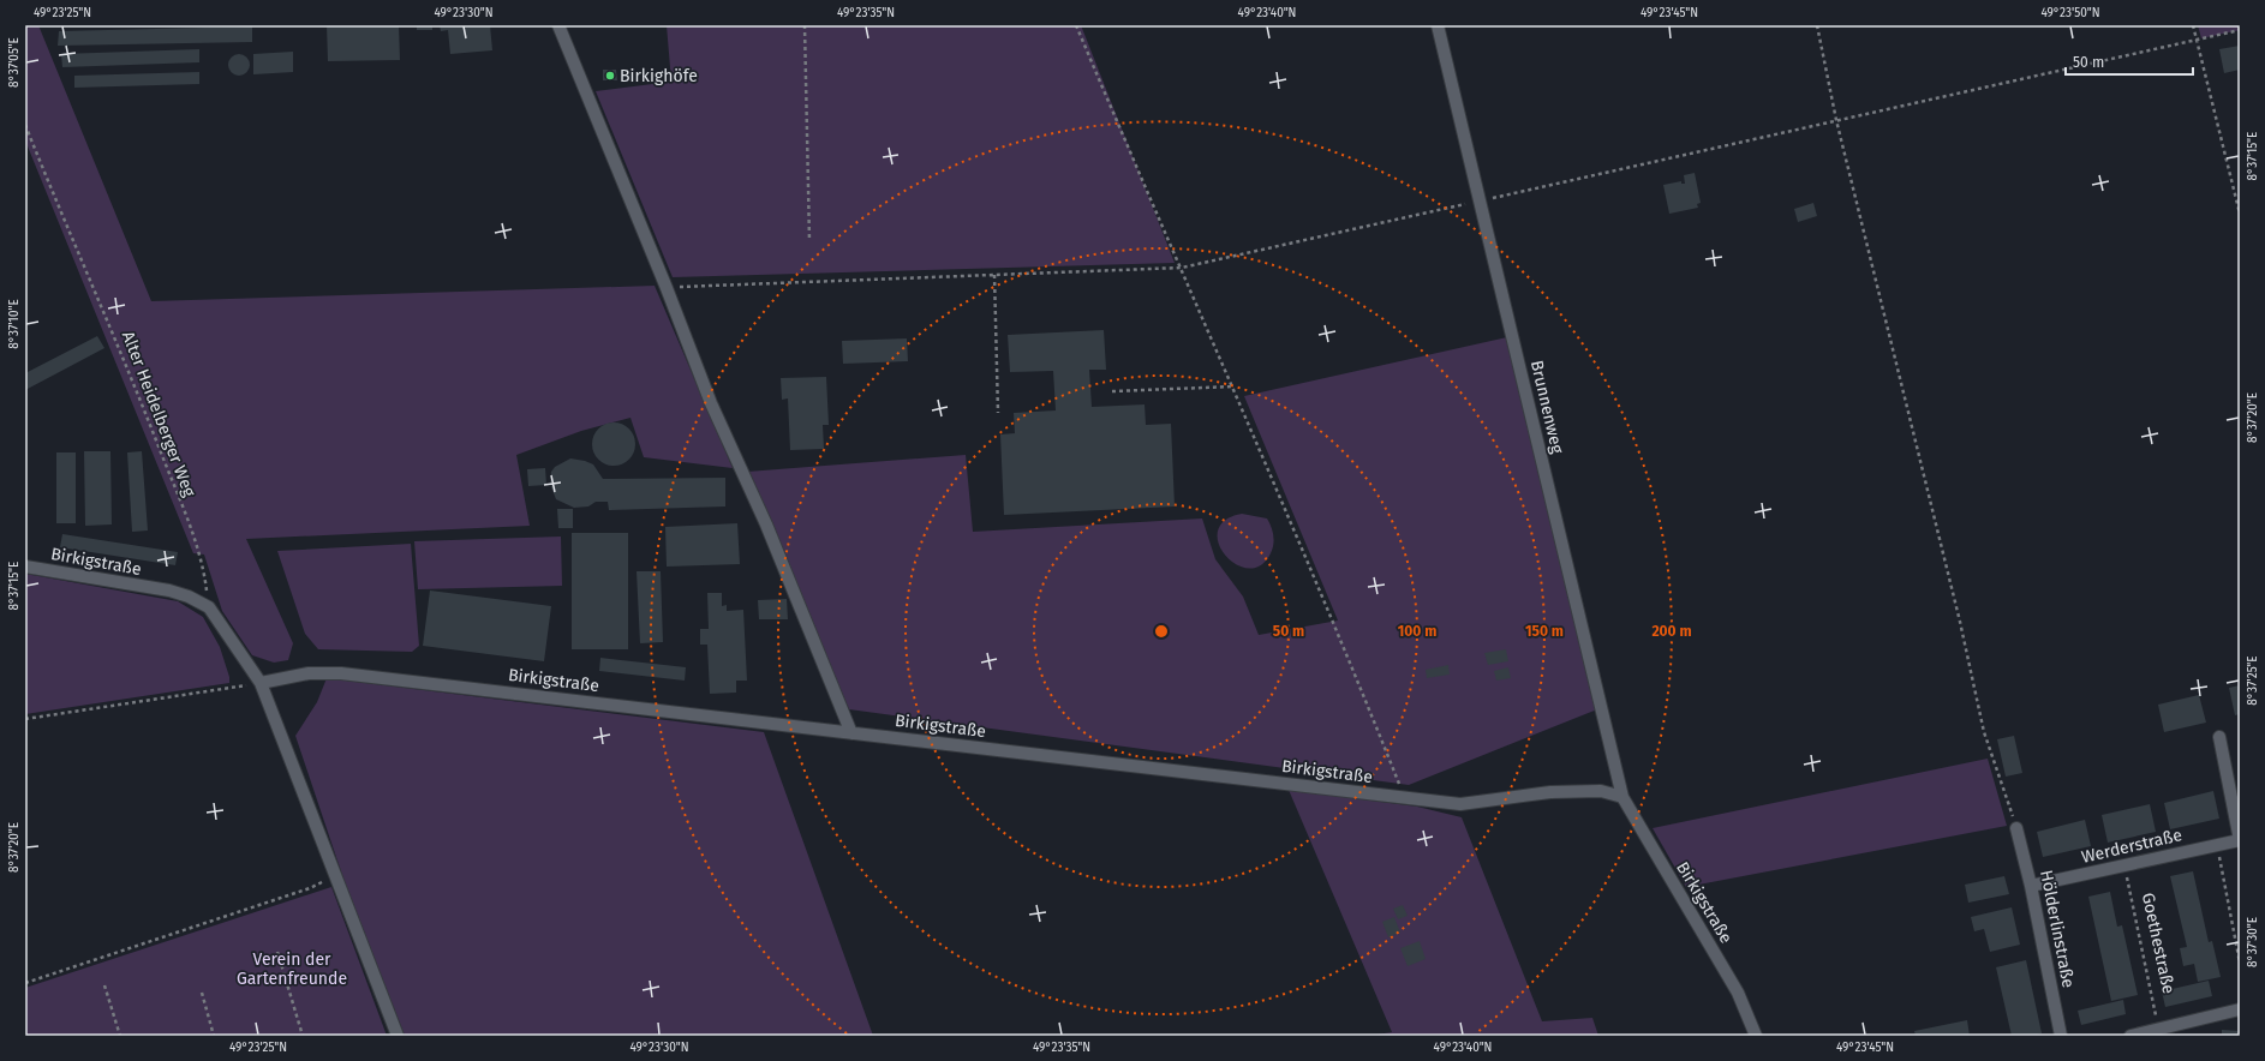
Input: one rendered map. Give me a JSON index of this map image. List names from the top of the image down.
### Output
{
  "streets": {
    "street": [
      "Brunnenweg",
      "Birkigstraße",
      "Werderstraße",
      "Hölderlinstraße"
    ],
    "path": ["Alter Heidelberger Weg", "Goethestraße"]
  },
  "crossings": [
    ["Brunnenweg", "Birkigstraße"],
    ["Werderstraße", "Hölderlinstraße"],
    ["Werderstraße", "Goethestraße"]
  ],
  "parks": ["Verein der Gartenfreunde"],
  "places": ["Birkighöfe"],
  "scale_bar": "50 m",
  "coordinates": [
    "49°23'25\"N",
    "49°23'30\"N",
    "49°23'35\"N",
    "49°23'40\"N",
    "49°23'45\"N",
    "49°23'50\"N",
    "8°37'05\"E",
    "8°37'15\"E",
    "8°37'10\"E",
    "8°37'20\"E",
    "8°37'25\"E",
    "8°37'30\"E"
  ],
  "rings": [
    "50 m",
    "100 m",
    "150 m",
    "200 m"
  ]
}
